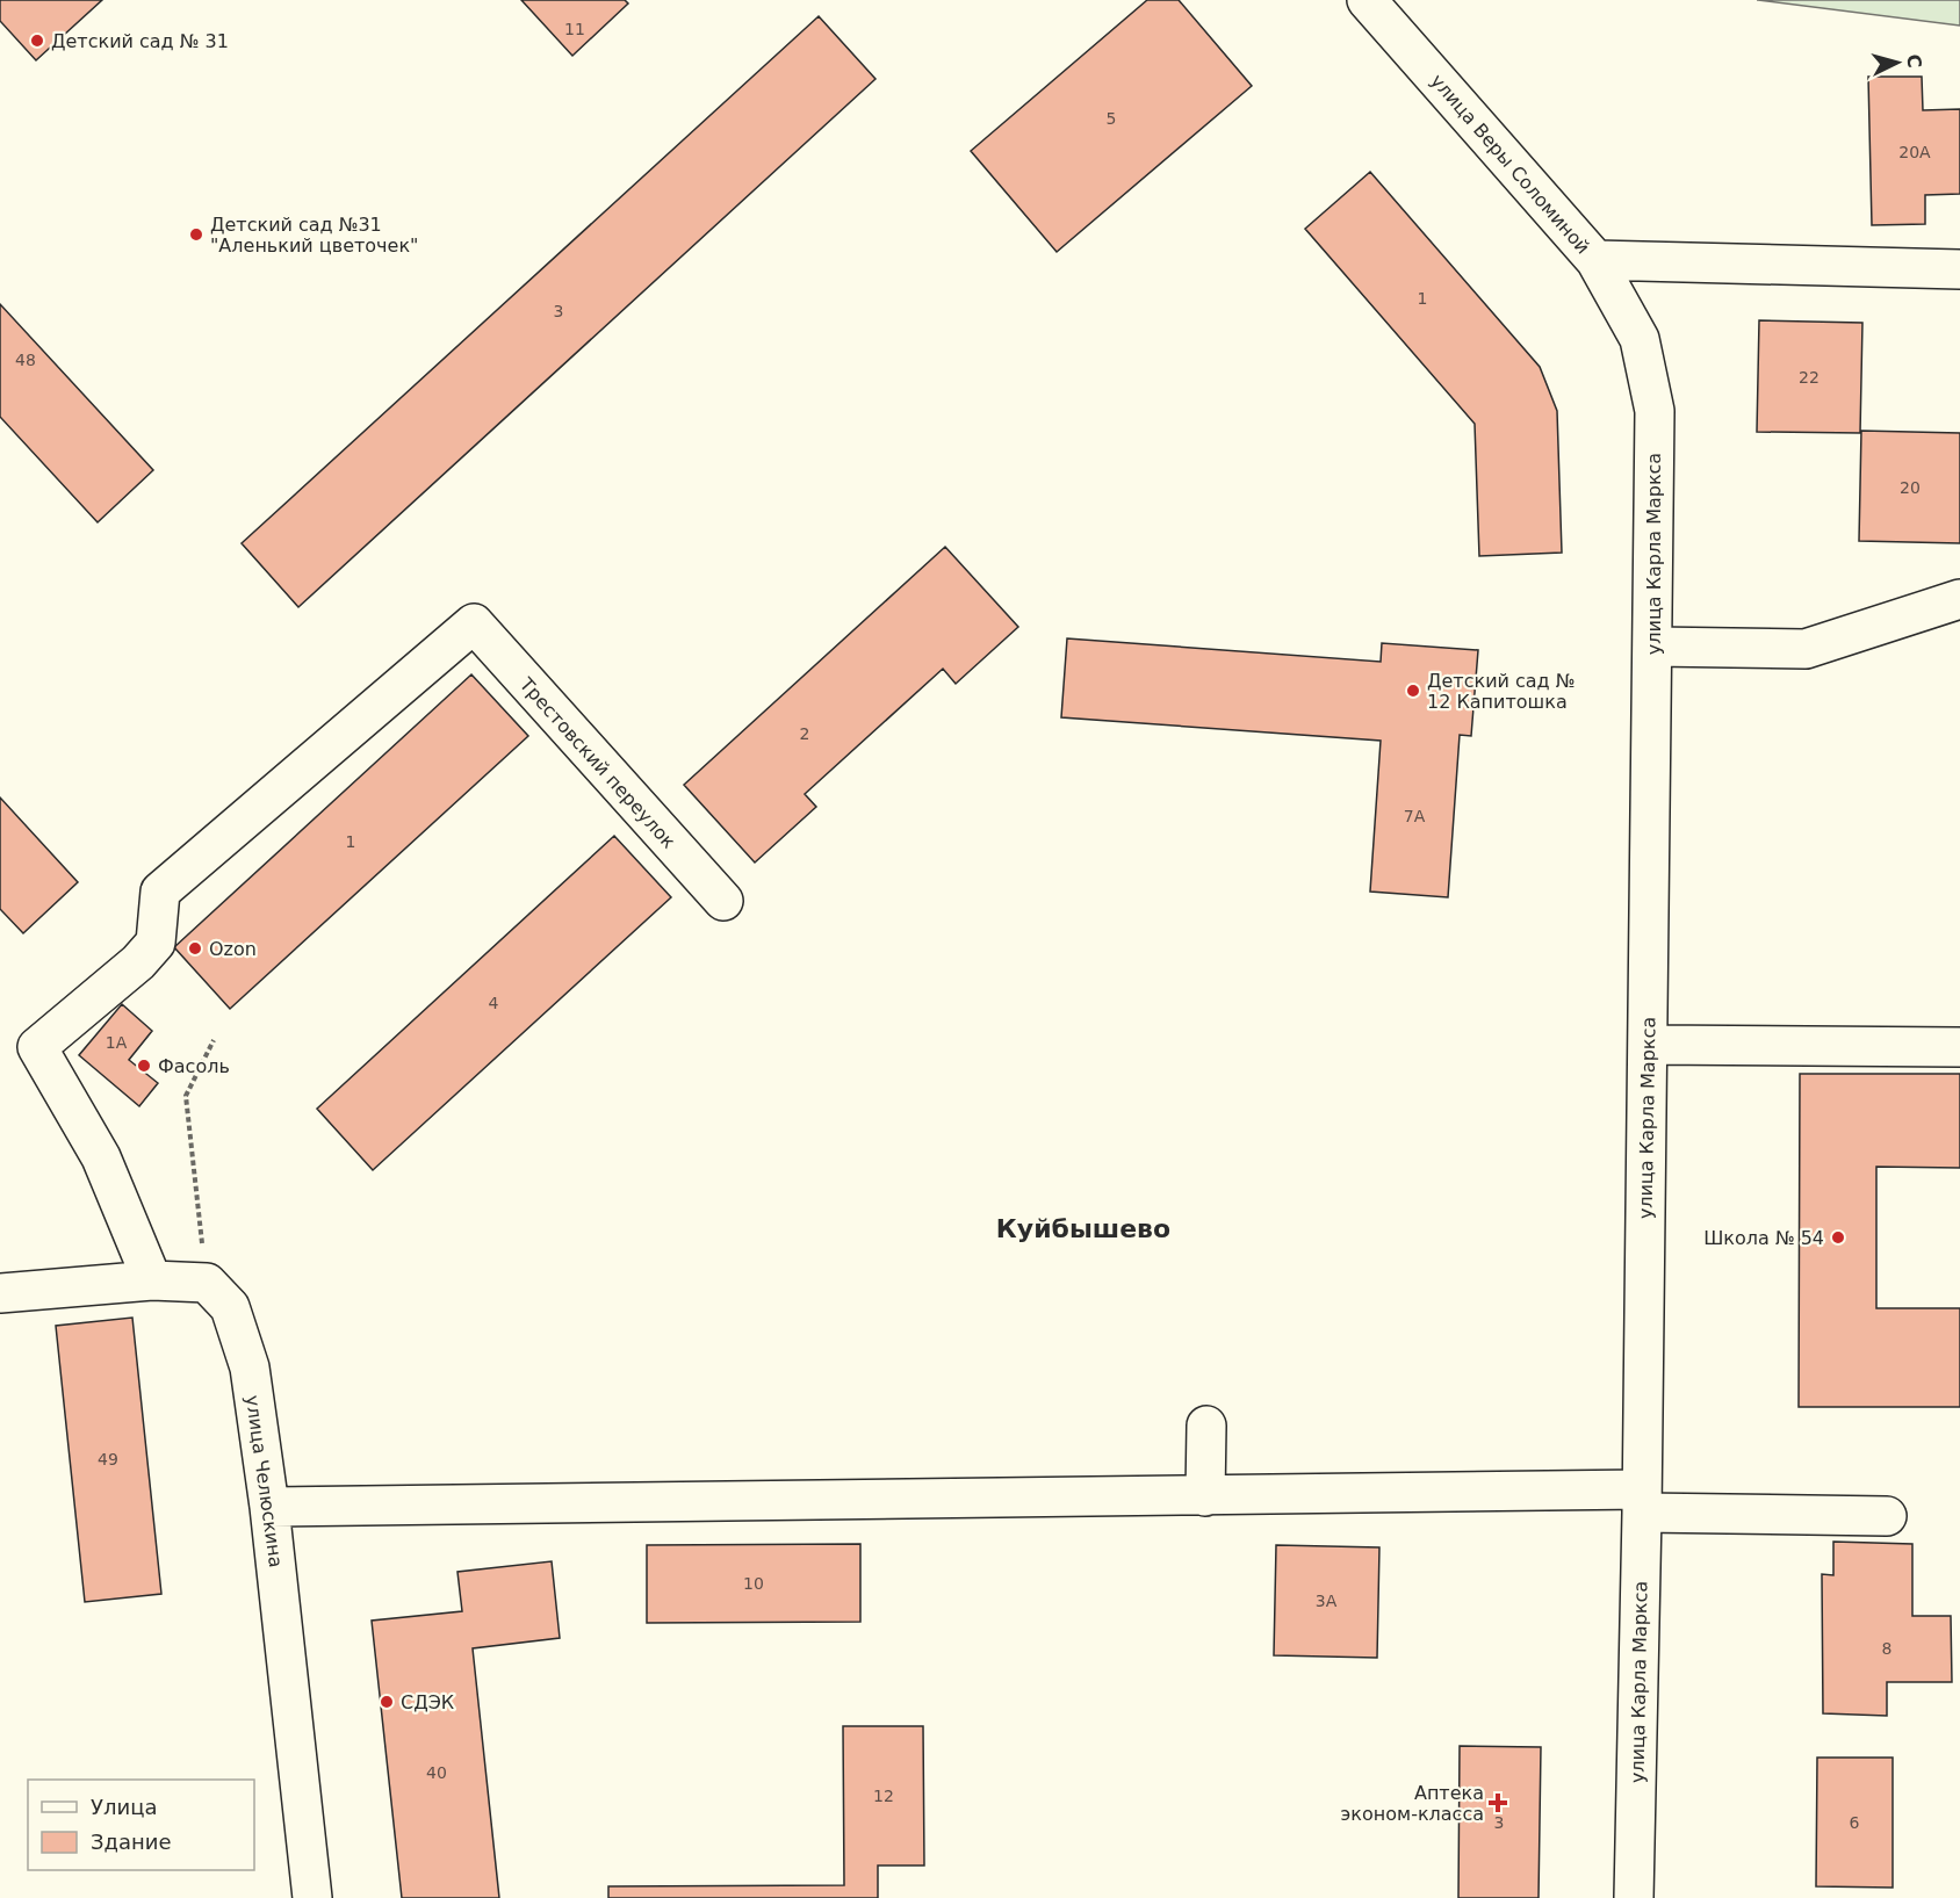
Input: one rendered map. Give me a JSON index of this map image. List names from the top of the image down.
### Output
{
  "streets": {
    "street": [
      "улица Веры Соломиной",
      "улица Карла Маркса",
      "Трестовский переулок",
      "улица Челюскина"
    ]
  },
  "crossings": [
    ["улица Веры Соломиной", "улица Карла Маркса"]
  ],
  "districts": ["Куйбышево"],
  "places": {
    "other": [
      "Детский сад № 31",
      "Детский сад №31 \"Аленький цветочек\"",
      "Детский сад № 12 Капитошка",
      "Ozon",
      "Фасоль",
      "Школа № 54",
      "СДЭК"
    ],
    "health": ["Аптека эконом-класса"]
  },
  "house_numbers": [
    "11",
    "5",
    "20А",
    "1",
    "3",
    "48",
    "22",
    "20",
    "2",
    "7А",
    "1",
    "4",
    "1А",
    "49",
    "10",
    "3А",
    "8",
    "40",
    "12",
    "3",
    "6"
  ],
  "legend": ["Улица", "Здание"],
  "north": "right"
}
